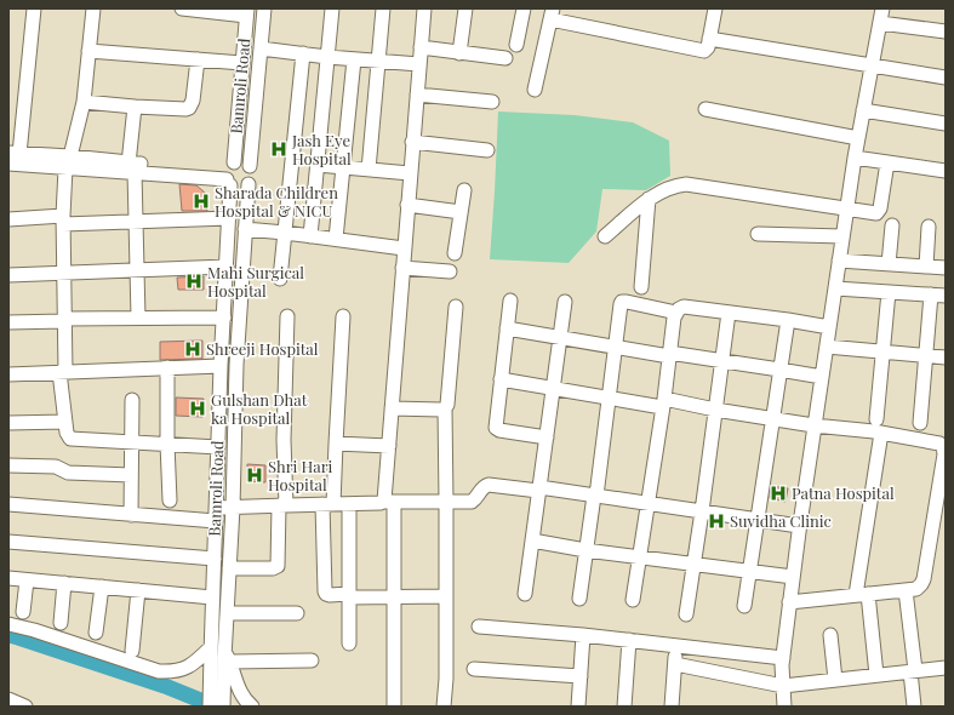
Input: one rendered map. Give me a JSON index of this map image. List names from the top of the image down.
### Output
{
  "streets": {
    "street": ["Bamroli Road"]
  },
  "places": {
    "hospital": [
      "Jash Eye Hospital",
      "Sharada Children Hospital & NICU",
      "Mahi Surgical Hospital",
      "Shreeji Hospital",
      "Gulshan Dhat ka Hospital",
      "Shri Hari Hospital",
      "Patna Hospital",
      "Suvidha Clinic"
    ]
  }
}
